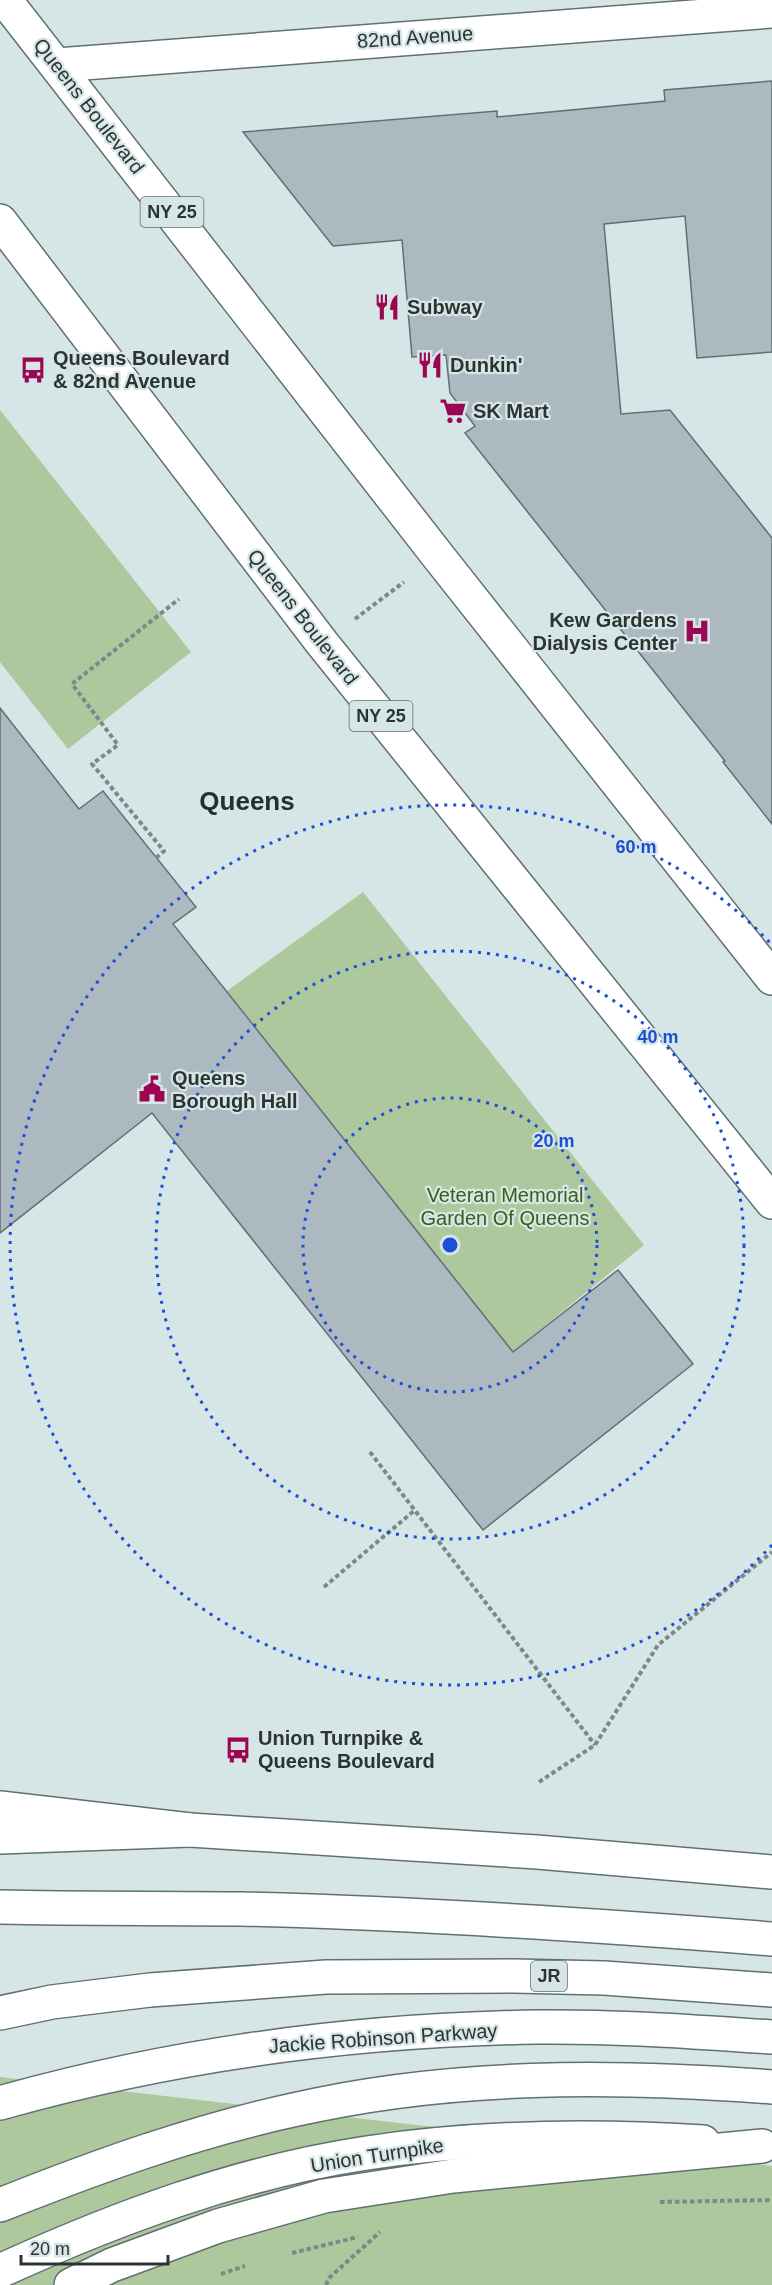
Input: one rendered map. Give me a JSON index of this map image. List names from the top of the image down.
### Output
{
  "streets": {
    "main road": [
      "82nd Avenue",
      "Queens Boulevard",
      "NY 25",
      "JR",
      "Jackie Robinson Parkway",
      "Union Turnpike"
    ]
  },
  "crossings": [
    ["82nd Avenue", "Queens Boulevard"]
  ],
  "districts": ["Queens"],
  "parks": ["Veteran Memorial Garden Of Queens"],
  "places": {
    "restaurant": ["Subway", "Dunkin'"],
    "bus stop": ["Queens Boulevard & 82nd Avenue", "Union Turnpike & Queens Boulevard"],
    "supermarket": ["SK Mart"],
    "hospital": ["Kew Gardens Dialysis Center"],
    "public building": ["Queens Borough Hall"]
  },
  "scale_bar": "20 m",
  "rings": ["60 m", "40 m", "20 m"]
}
